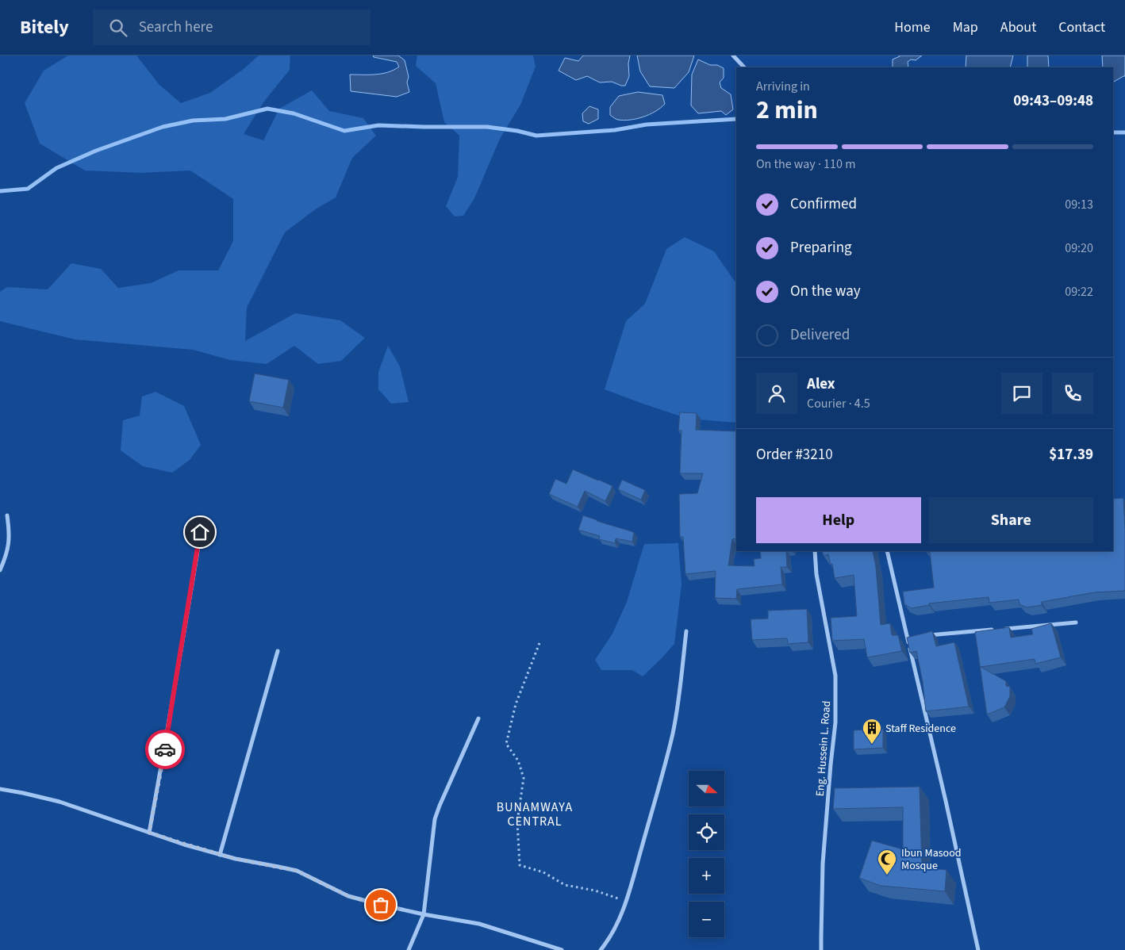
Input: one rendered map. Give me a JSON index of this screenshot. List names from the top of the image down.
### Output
{
  "streets": {
    "street": ["Eng. Hussein L. Road"]
  },
  "districts": ["BUNAMWAYA CENTRAL"],
  "places": {
    "building": ["Staff Residence"],
    "mosque": ["Ibun Masood Mosque"]
  },
  "north": "right",
  "page": {
    "header": "Bitely",
    "search": "Search here",
    "nav": [
      "Home",
      "Map",
      "About",
      "Contact"
    ],
    "heading": ["2 min", "Arriving in", "09:43–09:48"],
    "panel": [
      "Alex",
      "Courier · 4.5",
      "Order #3210",
      "$17.39"
    ],
    "bar": "On the way · 110 m",
    "list": [
      ["Confirmed", "09:13"],
      ["Preparing", "09:20"],
      ["On the way", "09:22"],
      "Delivered"
    ],
    "buttons": ["Help", "Share"],
    "map_buttons": ["+", "−"]
  }
}
